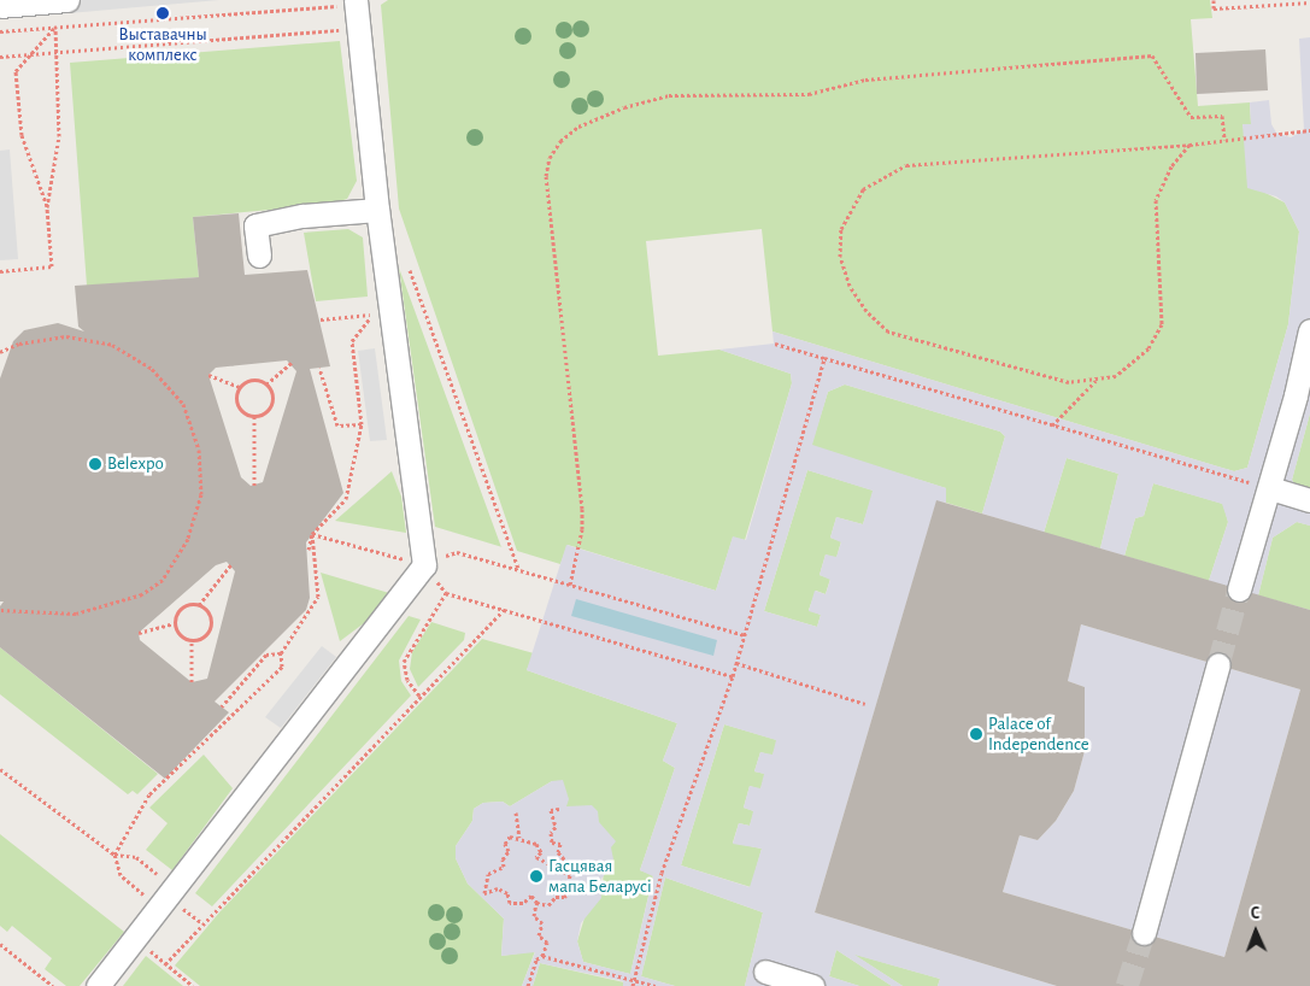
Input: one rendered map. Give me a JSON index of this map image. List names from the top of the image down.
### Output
{
  "places": [
    "Выставачны комплекс",
    "Belexpo",
    "Palace of Independence",
    "Гасцявая мапа Беларусі"
  ],
  "north": "top"
}
